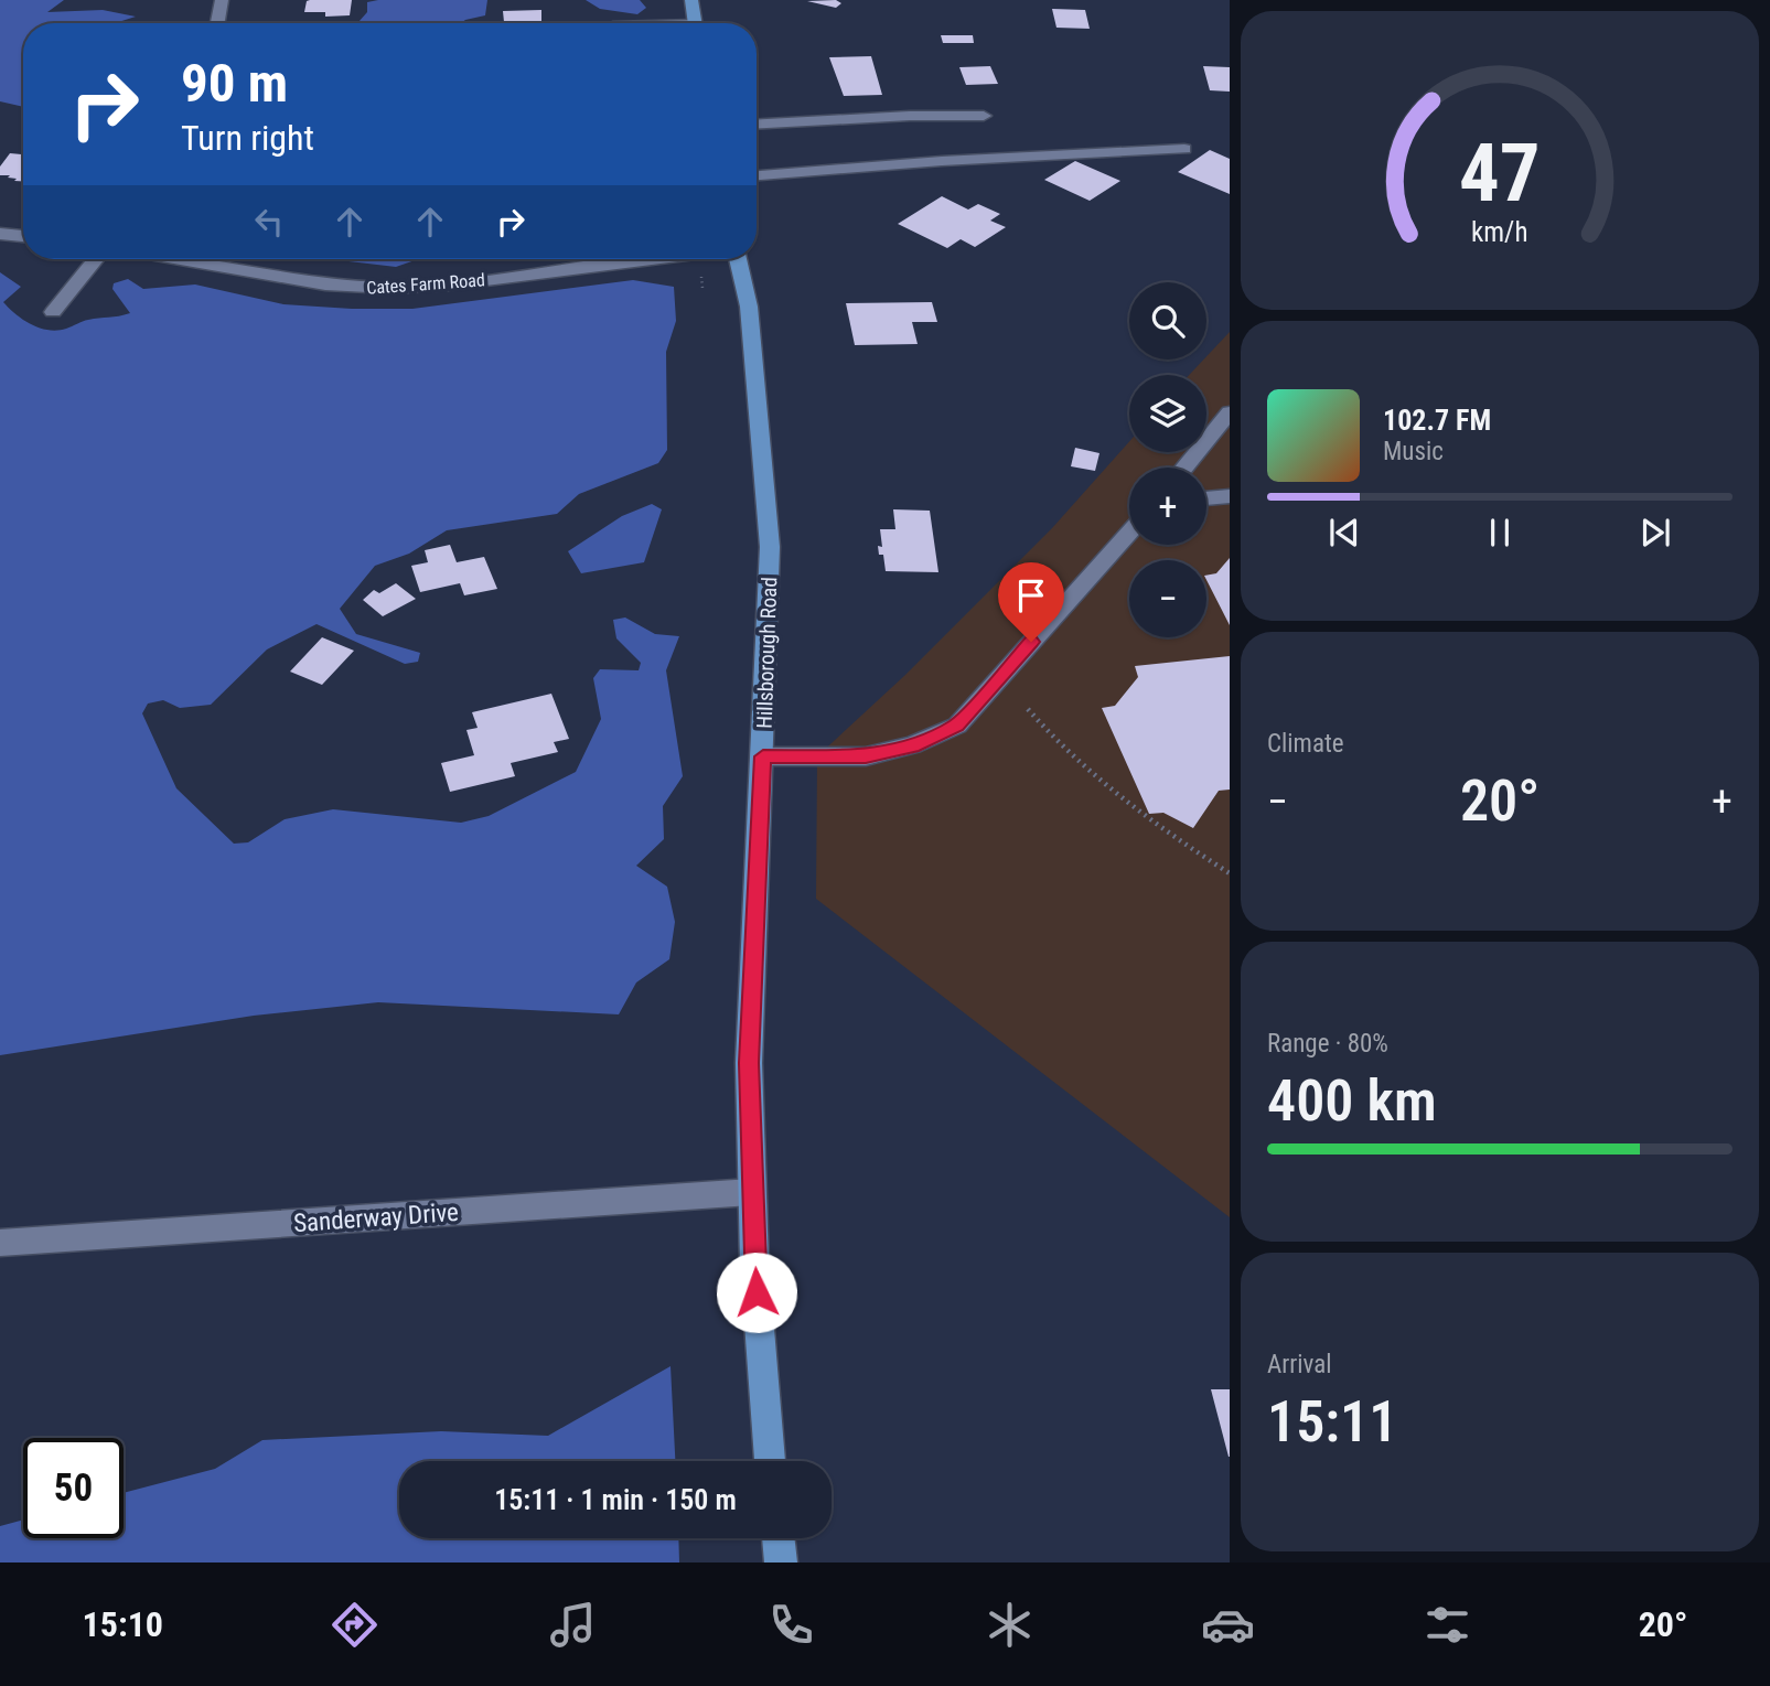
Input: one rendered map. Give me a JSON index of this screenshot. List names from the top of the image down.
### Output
{
  "streets": {
    "main road": ["Hillsborough Road"],
    "street": ["Cates Farm Road", "Sanderway Drive"]
  },
  "crossings": [
    ["Hillsborough Road", "Sanderway Drive"]
  ],
  "page": {
    "turn": ["90 m", "Turn right"],
    "map_buttons": ["+", "−"],
    "song": ["102.7 FM", "Music"],
    "tile": [
      "Climate",
      ["Range · 80%", "400 km"],
      ["Arrival", "15:11"]
    ],
    "heat": ["−", "20°", "+"],
    "limit": "50",
    "trip": "15:11 · 1 min · 150 m",
    "tabs": ["15:10", "20°"],
    "gauge": ["47", "km/h"]
  }
}
